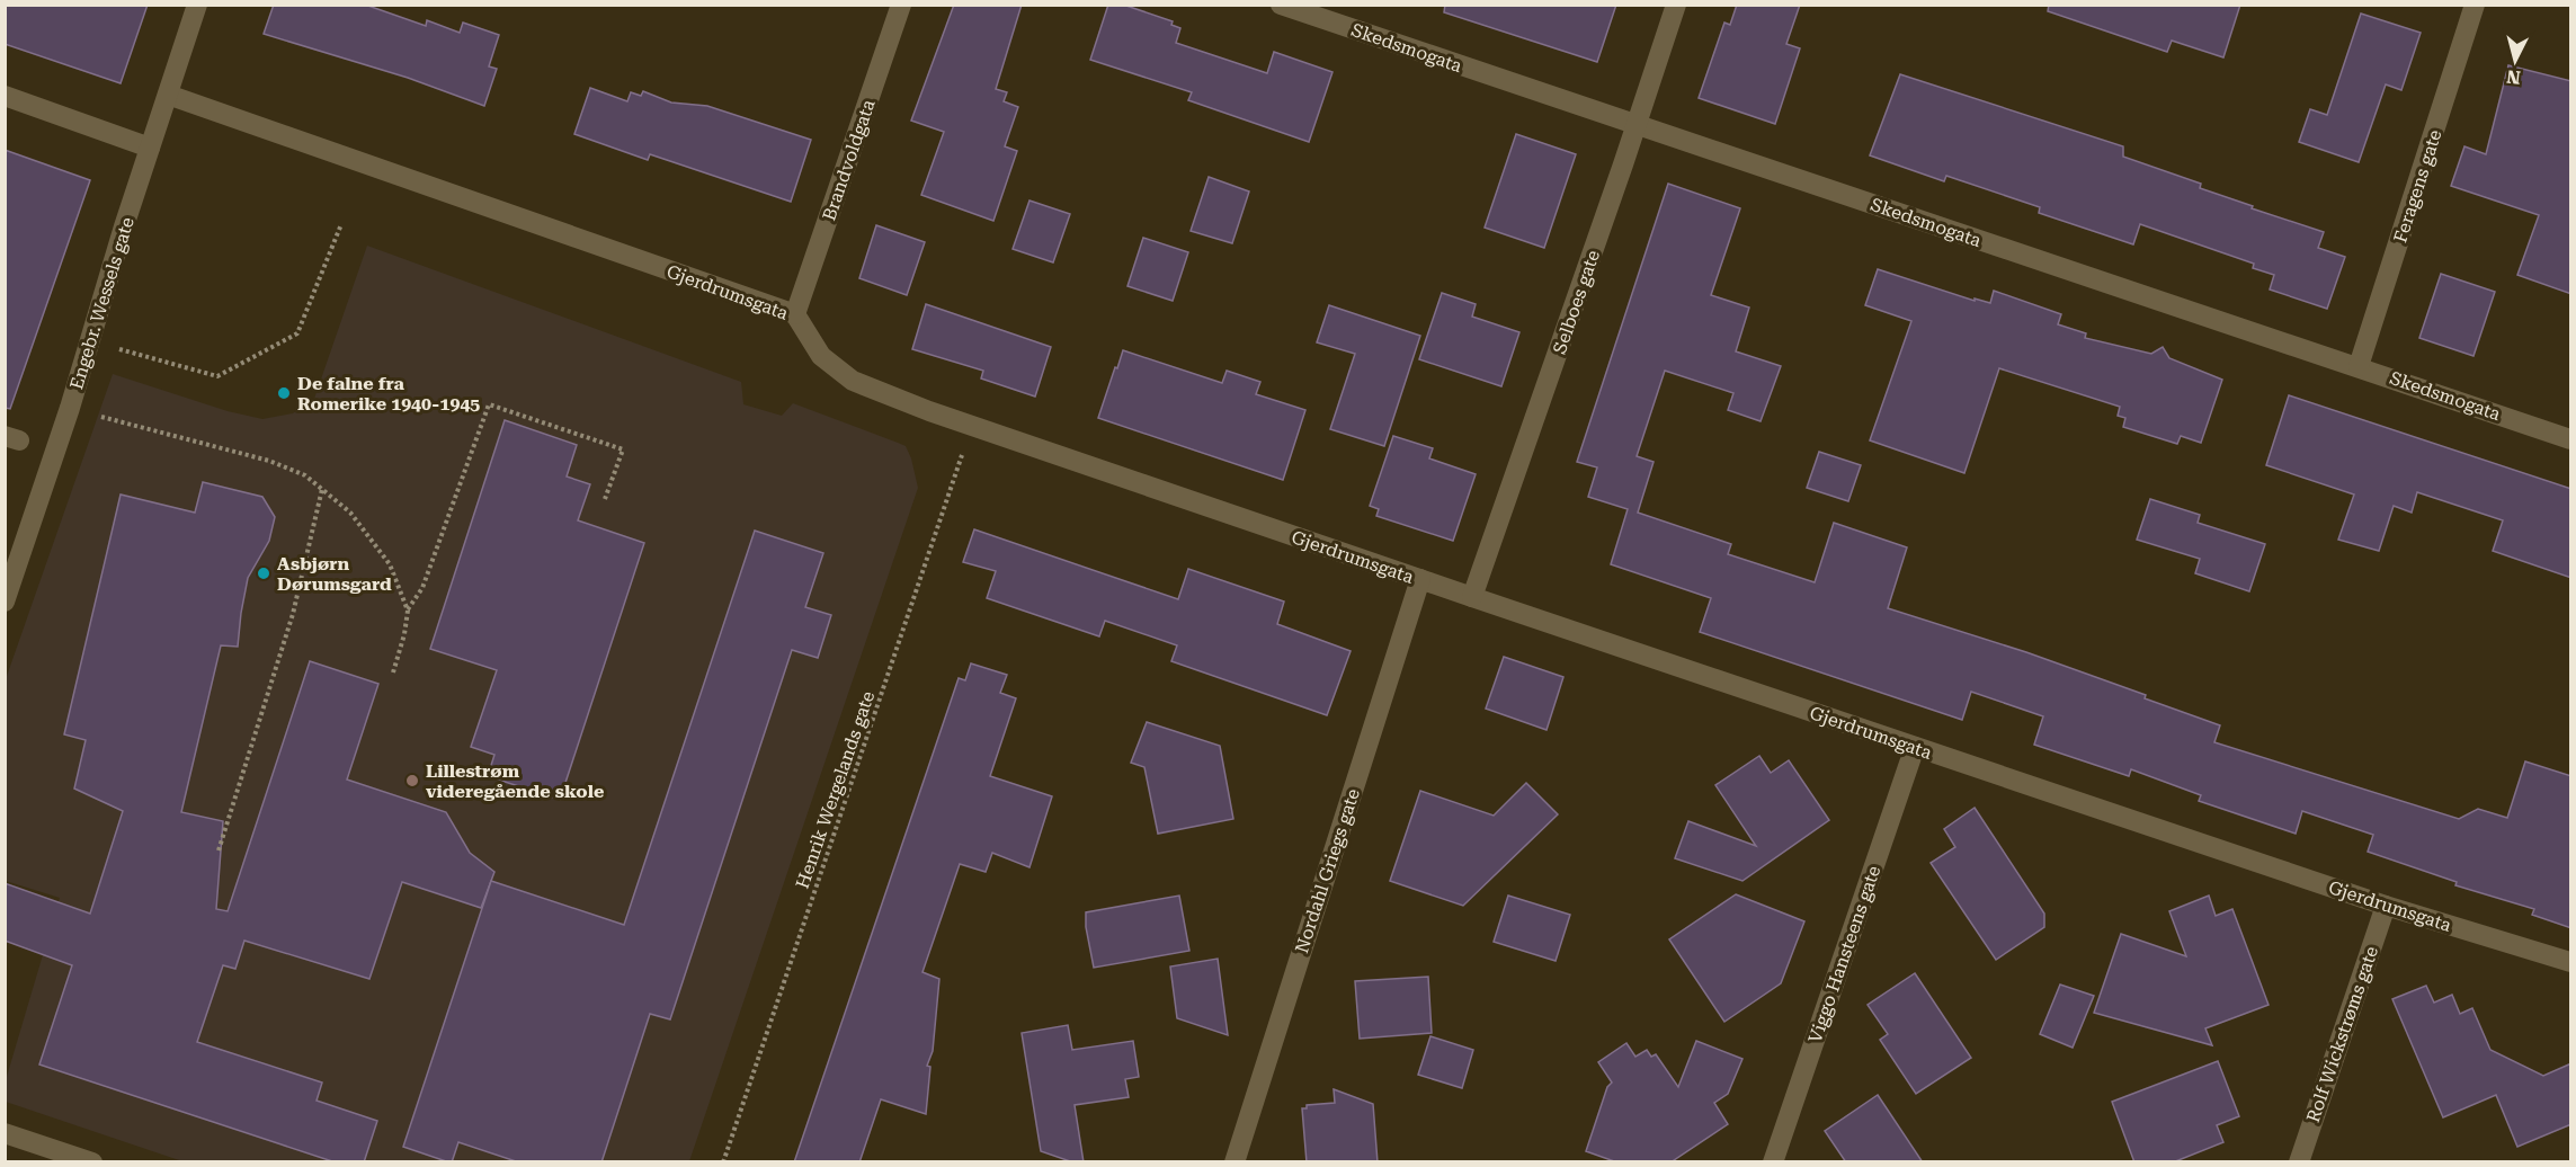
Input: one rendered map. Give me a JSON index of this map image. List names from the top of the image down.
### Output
{
  "streets": {
    "street": [
      "Skedsmogata",
      "Brandvoldgata",
      "Feragens gate",
      "Gjerdrumsgata",
      "Selboes gate",
      "Engebr. Wessels gate",
      "Nordahl Griegs gate",
      "Viggo Hansteens gate",
      "Rolf Wickstrøms gate"
    ],
    "path": ["Henrik Wergelands gate"]
  },
  "crossings": [
    ["Skedsmogata", "Feragens gate"],
    ["Skedsmogata", "Selboes gate"],
    ["Brandvoldgata", "Gjerdrumsgata"],
    ["Gjerdrumsgata", "Selboes gate"],
    ["Gjerdrumsgata", "Engebr. Wessels gate"],
    ["Gjerdrumsgata", "Henrik Wergelands gate"],
    ["Gjerdrumsgata", "Nordahl Griegs gate"],
    ["Gjerdrumsgata", "Viggo Hansteens gate"],
    ["Gjerdrumsgata", "Rolf Wickstrøms gate"]
  ],
  "places": ["De falne fra Romerike 1940-1945", "Asbjørn Dørumsgard", "Lillestrøm videregående skole"],
  "north": "bottom"
}
